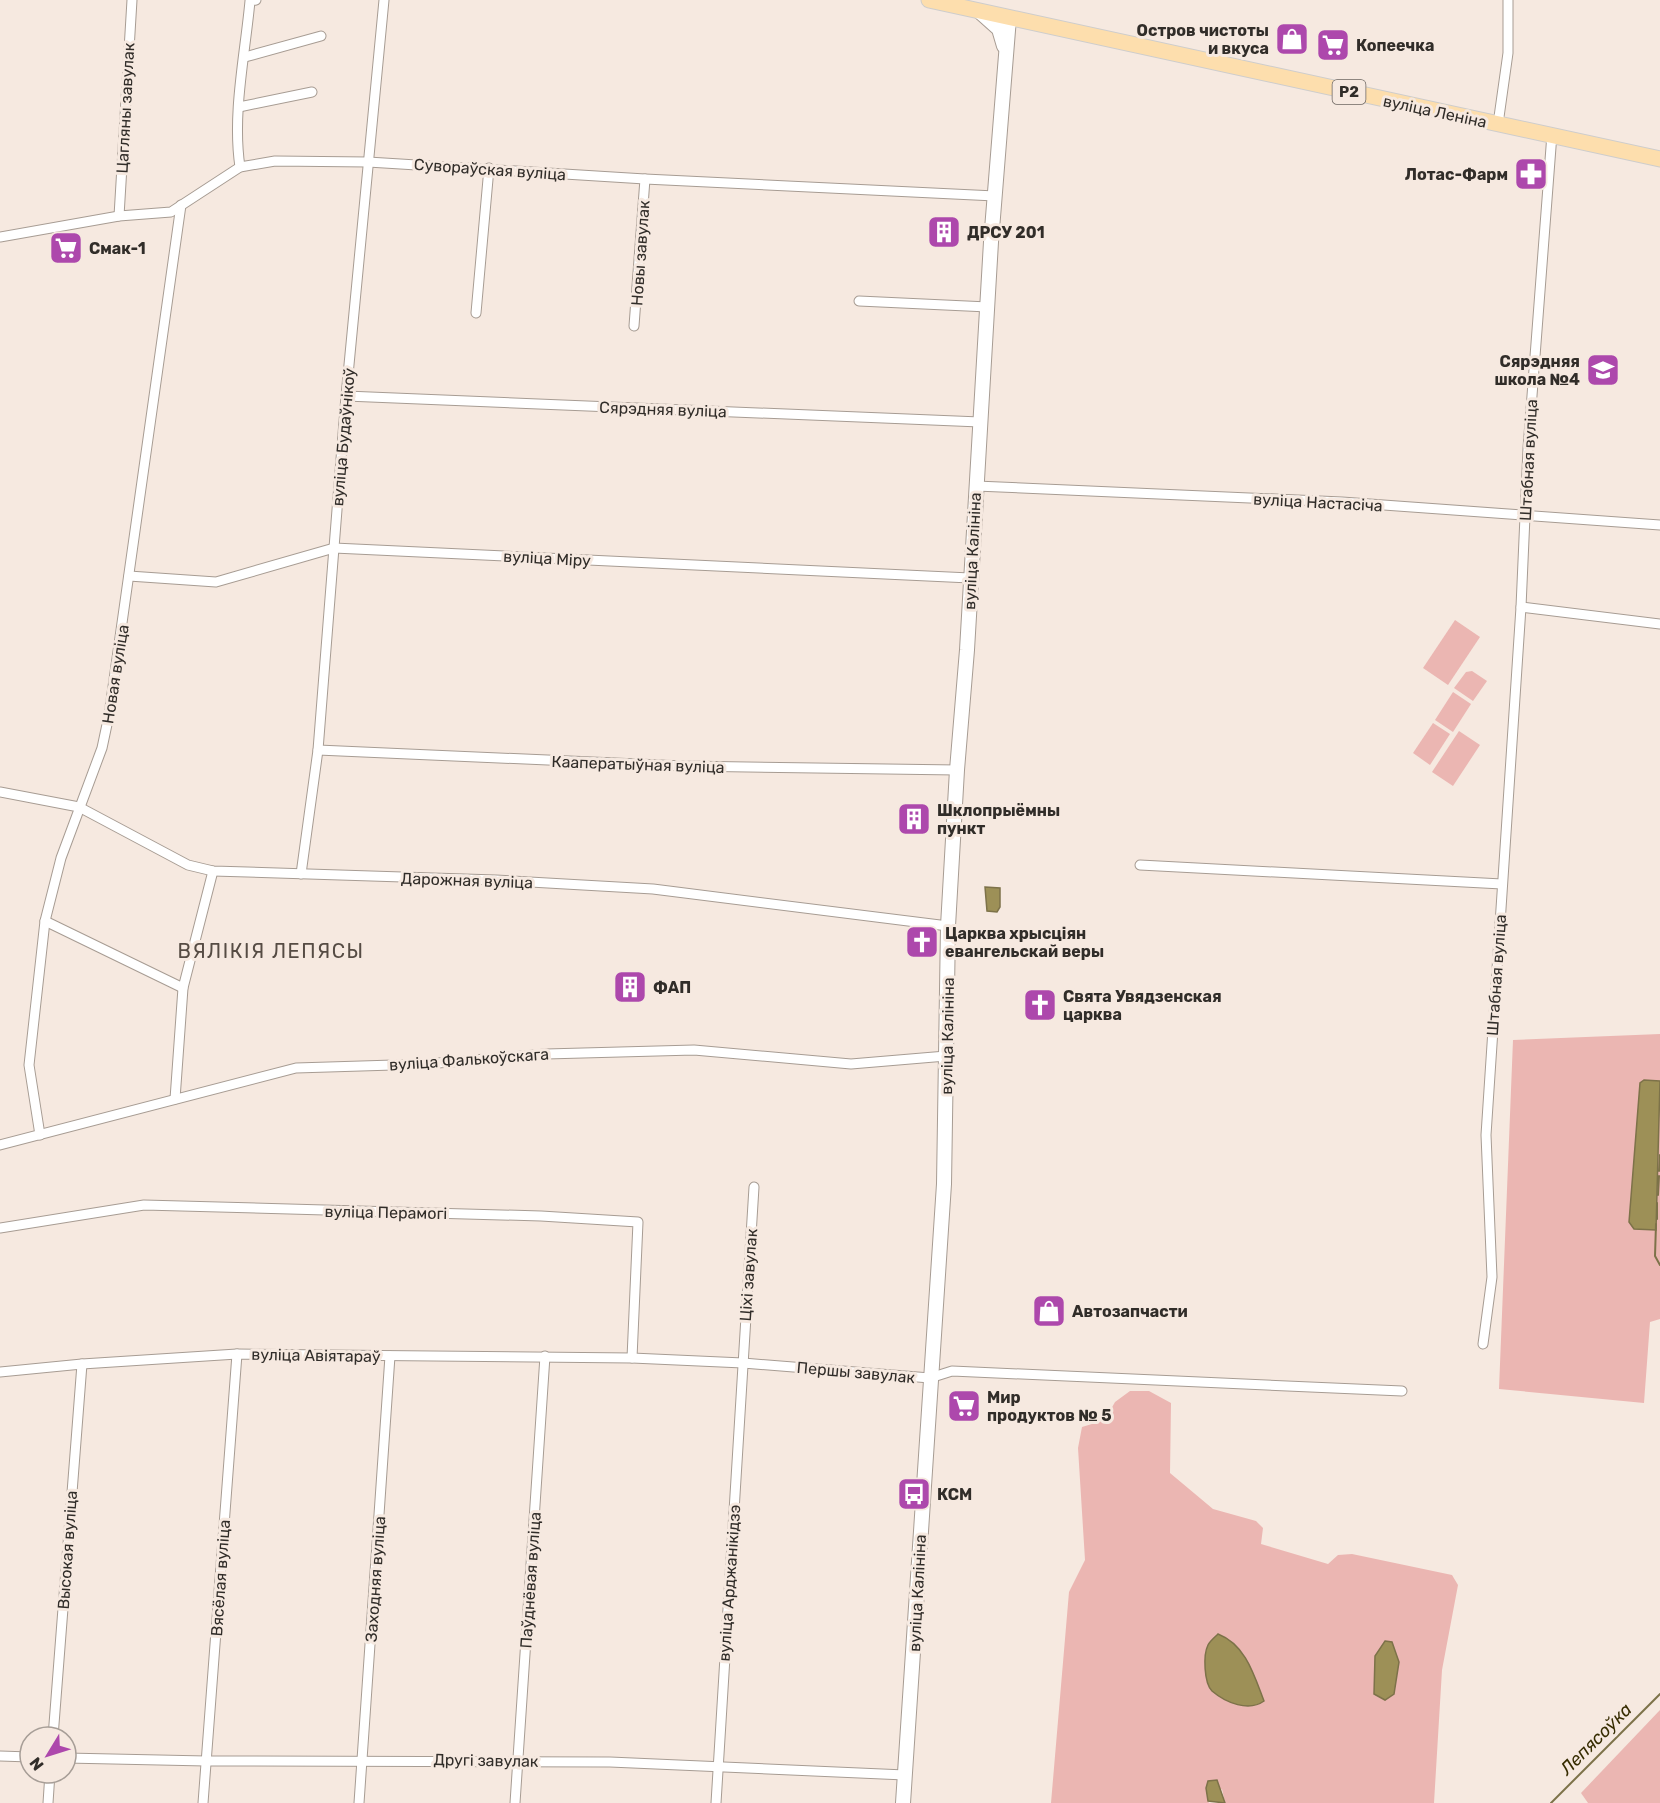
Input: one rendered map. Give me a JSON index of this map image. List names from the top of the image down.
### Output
{
  "streets": {
    "main road": ["Р2", "вуліца Леніна"],
    "street": [
      "Цагляны завулак",
      "Сувораўская вуліца",
      "Новы завулак",
      "Сярэдняя вуліца",
      "вуліца Будаўнікоў",
      "Штабная вуліца",
      "вуліца Настасіча",
      "вуліца Калініна",
      "вуліца Міру",
      "Новая вуліца",
      "Кааператыўная вуліца",
      "Дарожная вуліца",
      "вуліца Фалькоўскага",
      "вуліца Перамогі",
      "Ціхі завулак",
      "вуліца Авіятараў",
      "Першы завулак",
      "Высокая вуліца",
      "Вясёлая вуліца",
      "Заходняя вуліца",
      "Паўднёвая вуліца",
      "вуліца Арджанікідзэ",
      "Другі завулак"
    ]
  },
  "crossings": [
    ["Цагляны завулак", "Сувораўская вуліца"],
    ["вуліца Леніна", "Штабная вуліца"],
    ["вуліца Леніна", "вуліца Калініна"],
    ["Сувораўская вуліца", "Новы завулак"],
    ["Сувораўская вуліца", "вуліца Будаўнікоў"],
    ["Сувораўская вуліца", "вуліца Калініна"],
    ["Сувораўская вуліца", "Новая вуліца"],
    ["Сярэдняя вуліца", "вуліца Будаўнікоў"],
    ["Сярэдняя вуліца", "вуліца Калініна"],
    ["вуліца Будаўнікоў", "вуліца Міру"],
    ["вуліца Будаўнікоў", "Кааператыўная вуліца"],
    ["вуліца Будаўнікоў", "Дарожная вуліца"],
    ["Штабная вуліца", "вуліца Настасіча"],
    ["вуліца Настасіча", "вуліца Калініна"],
    ["вуліца Калініна", "вуліца Міру"],
    ["вуліца Калініна", "Кааператыўная вуліца"],
    ["вуліца Калініна", "Дарожная вуліца"],
    ["вуліца Калініна", "вуліца Фалькоўскага"],
    ["вуліца Калініна", "Першы завулак"],
    ["вуліца Калініна", "Другі завулак"],
    ["вуліца Міру", "Новая вуліца"],
    ["Новая вуліца", "Дарожная вуліца"],
    ["Новая вуліца", "вуліца Фалькоўскага"],
    ["вуліца Перамогі", "вуліца Авіятараў"],
    ["вуліца Перамогі", "Першы завулак"],
    ["Ціхі завулак", "Першы завулак"],
    ["Ціхі завулак", "вуліца Арджанікідзэ"],
    ["вуліца Авіятараў", "Першы завулак"],
    ["вуліца Авіятараў", "Высокая вуліца"],
    ["вуліца Авіятараў", "Вясёлая вуліца"],
    ["вуліца Авіятараў", "Заходняя вуліца"],
    ["вуліца Авіятараў", "Паўднёвая вуліца"],
    ["Першы завулак", "вуліца Арджанікідзэ"],
    ["Вясёлая вуліца", "Другі завулак"],
    ["Заходняя вуліца", "Другі завулак"],
    ["Паўднёвая вуліца", "Другі завулак"],
    ["вуліца Арджанікідзэ", "Другі завулак"]
  ],
  "districts": ["ВЯЛІКІЯ ЛЕПЯСЫ"],
  "water": ["Лепясоўка"],
  "places": {
    "shop": ["Остров чистоты и вкуса", "Автозапчасти"],
    "supermarket": ["Копеечка", "Смак-1", "Мир продуктов № 5"],
    "pharmacy": ["Лотас-Фарм"],
    "building": ["ДРСУ 201", "Шклопрыёмны пункт", "ФАП"],
    "school or university": ["Сярэдняя школа №4"],
    "church": ["Царква хрысціян евангельскай веры", "Свята Увядзенская царква"],
    "bus stop": ["КСМ"]
  },
  "north": "bottom left"
}
